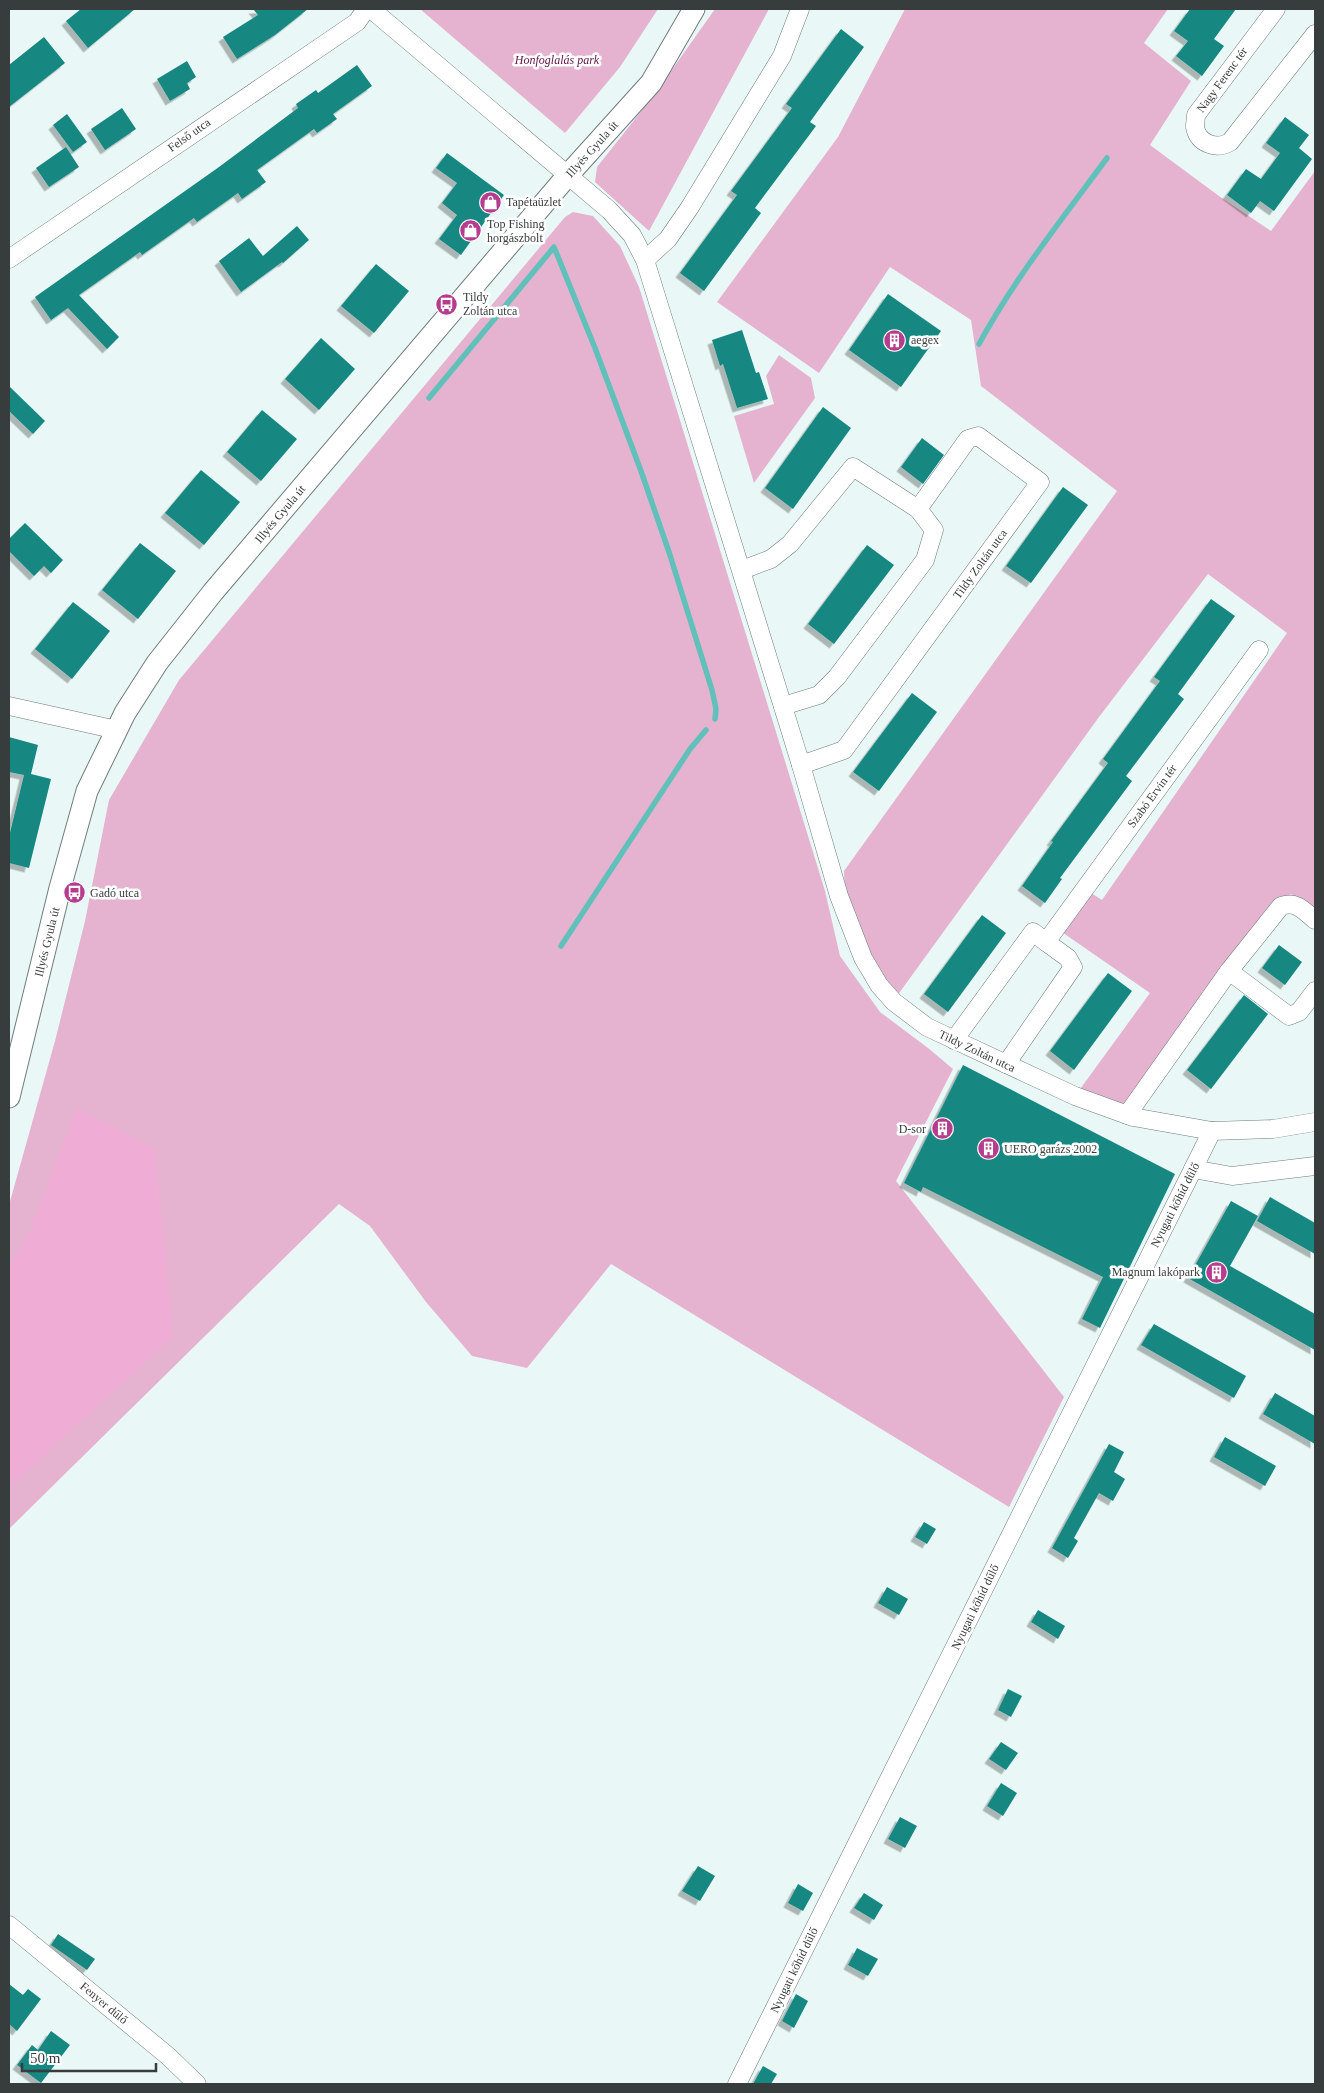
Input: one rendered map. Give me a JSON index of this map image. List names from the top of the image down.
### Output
{
  "streets": {
    "street": [
      "Nagy Ferenc tér",
      "Felső utca",
      "Illyés Gyula út",
      "Tildy Zoltán utca",
      "Szabó Ervin tér",
      "Nyugati kőhíd dűlő",
      "Fenyer dűlő"
    ]
  },
  "crossings": [
    ["Illyés Gyula út", "Tildy Zoltán utca"],
    ["Tildy Zoltán utca", "Nyugati kőhíd dűlő"]
  ],
  "parks": ["Honfoglalás park"],
  "places": {
    "shop": ["Tapétaüzlet", "Top Fishing horgászbolt"],
    "bus stop": ["Tildy Zoltán utca", "Gadó utca"],
    "building": [
      "aegex",
      "D-sor",
      "UERO garázs 2002",
      "Magnum lakópark"
    ]
  },
  "scale_bar": "50 m"
}
